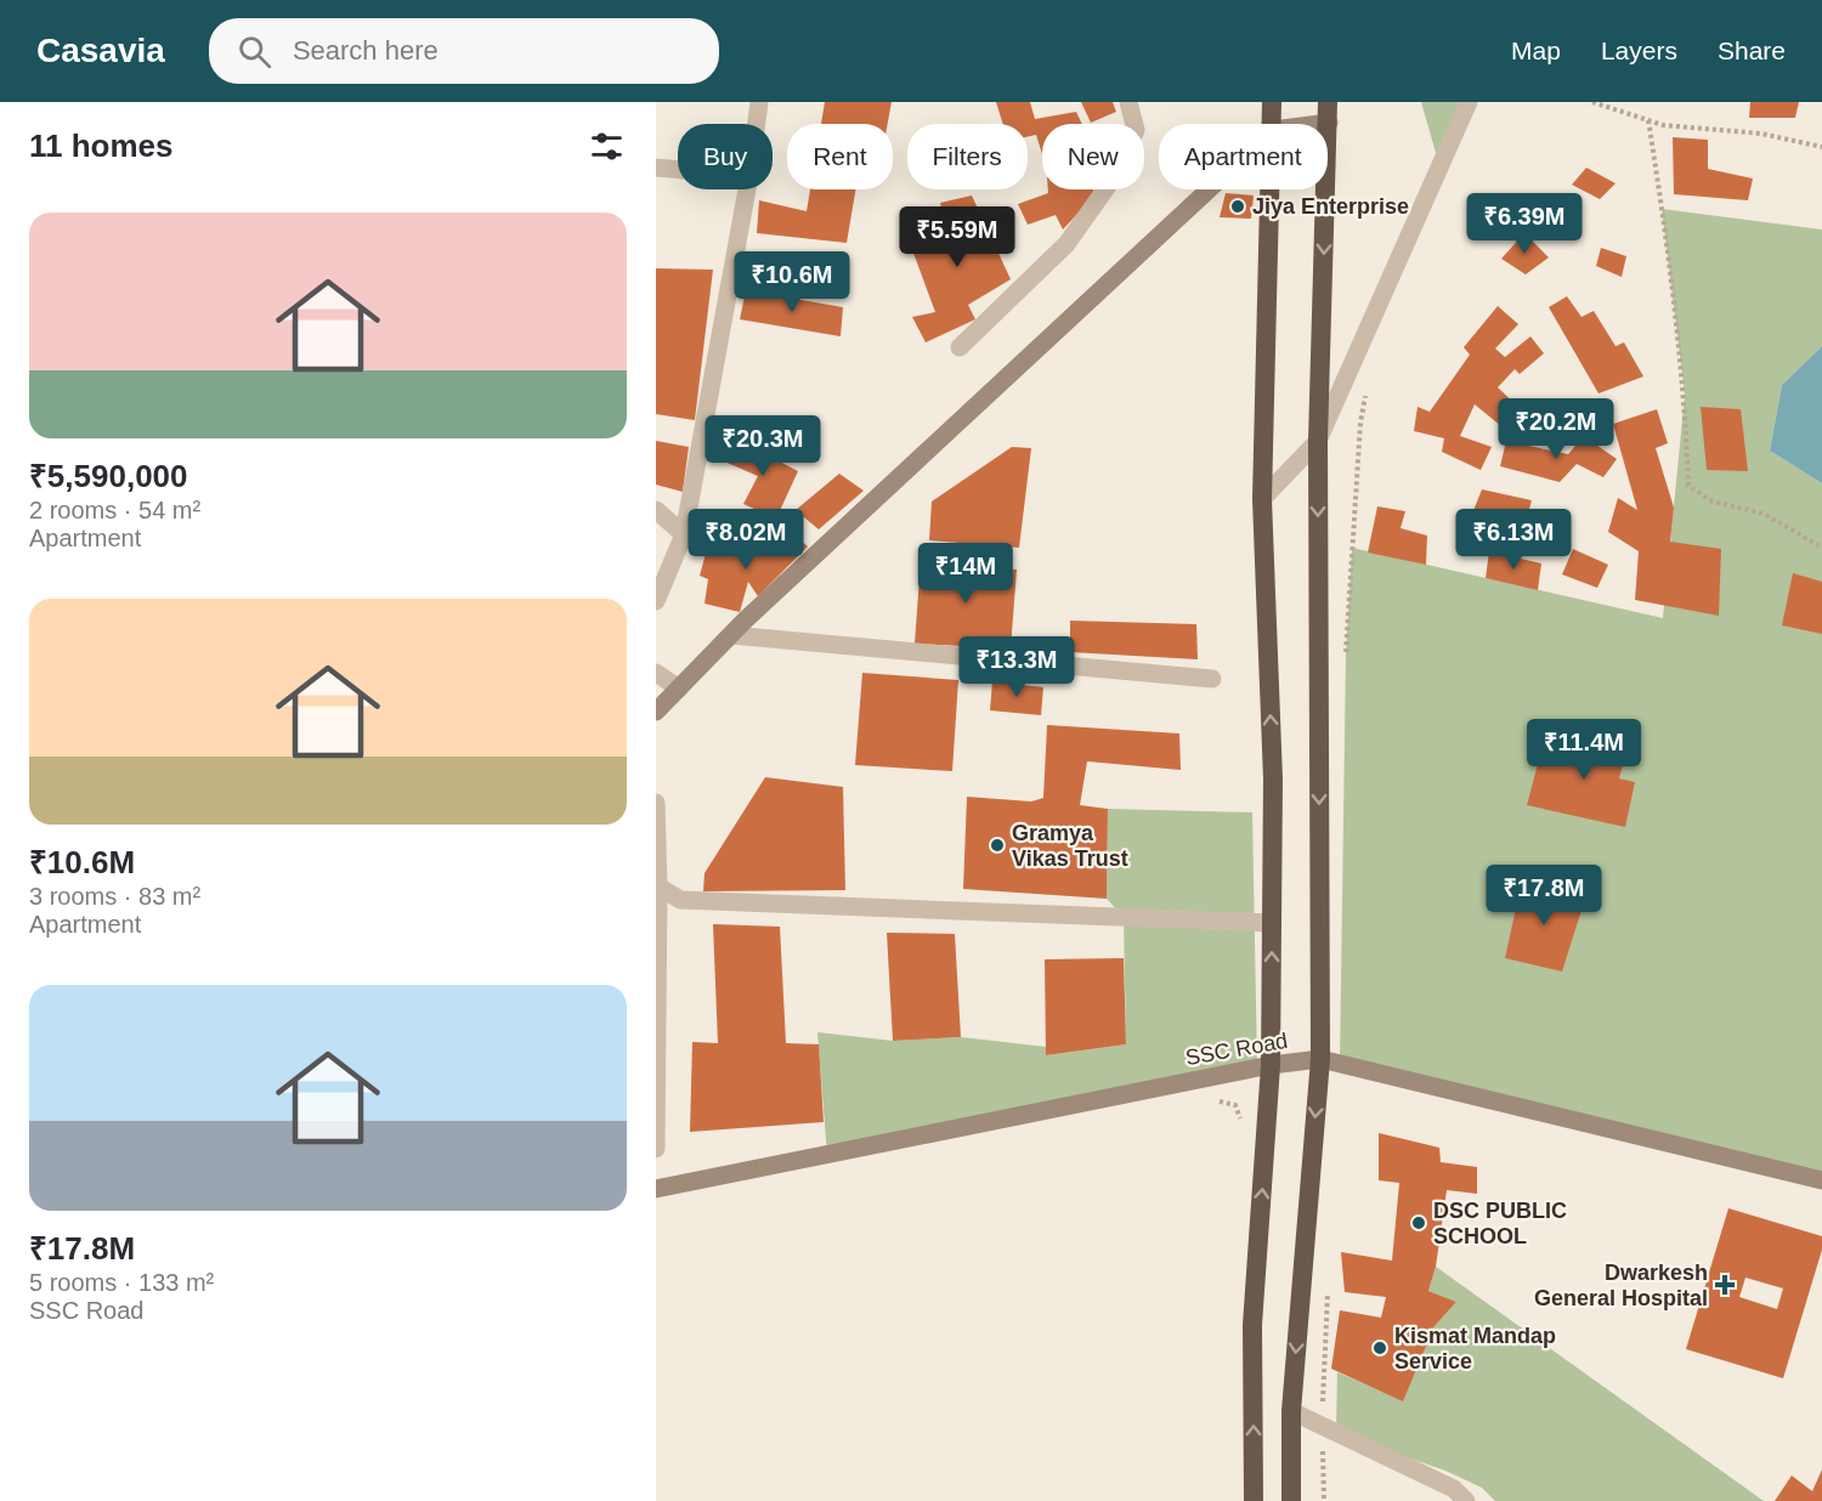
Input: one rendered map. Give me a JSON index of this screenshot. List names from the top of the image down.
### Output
{
  "streets": {
    "main road": ["SSC Road"]
  },
  "places": {
    "other": [
      "Jiya Enterprise",
      "Gramya Vikas Trust",
      "DSC PUBLIC SCHOOL",
      "Kismat Mandap Service"
    ],
    "health": ["Dwarkesh General Hospital"]
  },
  "page": {
    "header": "Casavia",
    "search": "Search here",
    "nav": ["Map", "Layers", "Share"],
    "heading": "11 homes",
    "chip": [
      "Buy",
      "Rent",
      "Filters",
      "New",
      "Apartment"
    ],
    "list": [
      {
        "name": "₹5,590,000",
        "note": "2 rooms · 54 m² · Apartment"
      },
      {
        "name": "₹10.6M",
        "note": "3 rooms · 83 m² · Apartment"
      },
      {
        "name": "₹17.8M",
        "note": "5 rooms · 133 m² · SSC Road"
      }
    ],
    "price": [
      "₹6.39M",
      "₹5.59M",
      "₹10.6M",
      "₹20.2M",
      "₹20.3M",
      "₹8.02M",
      "₹6.13M",
      "₹14M",
      "₹13.3M",
      "₹11.4M",
      "₹17.8M"
    ]
  }
}
